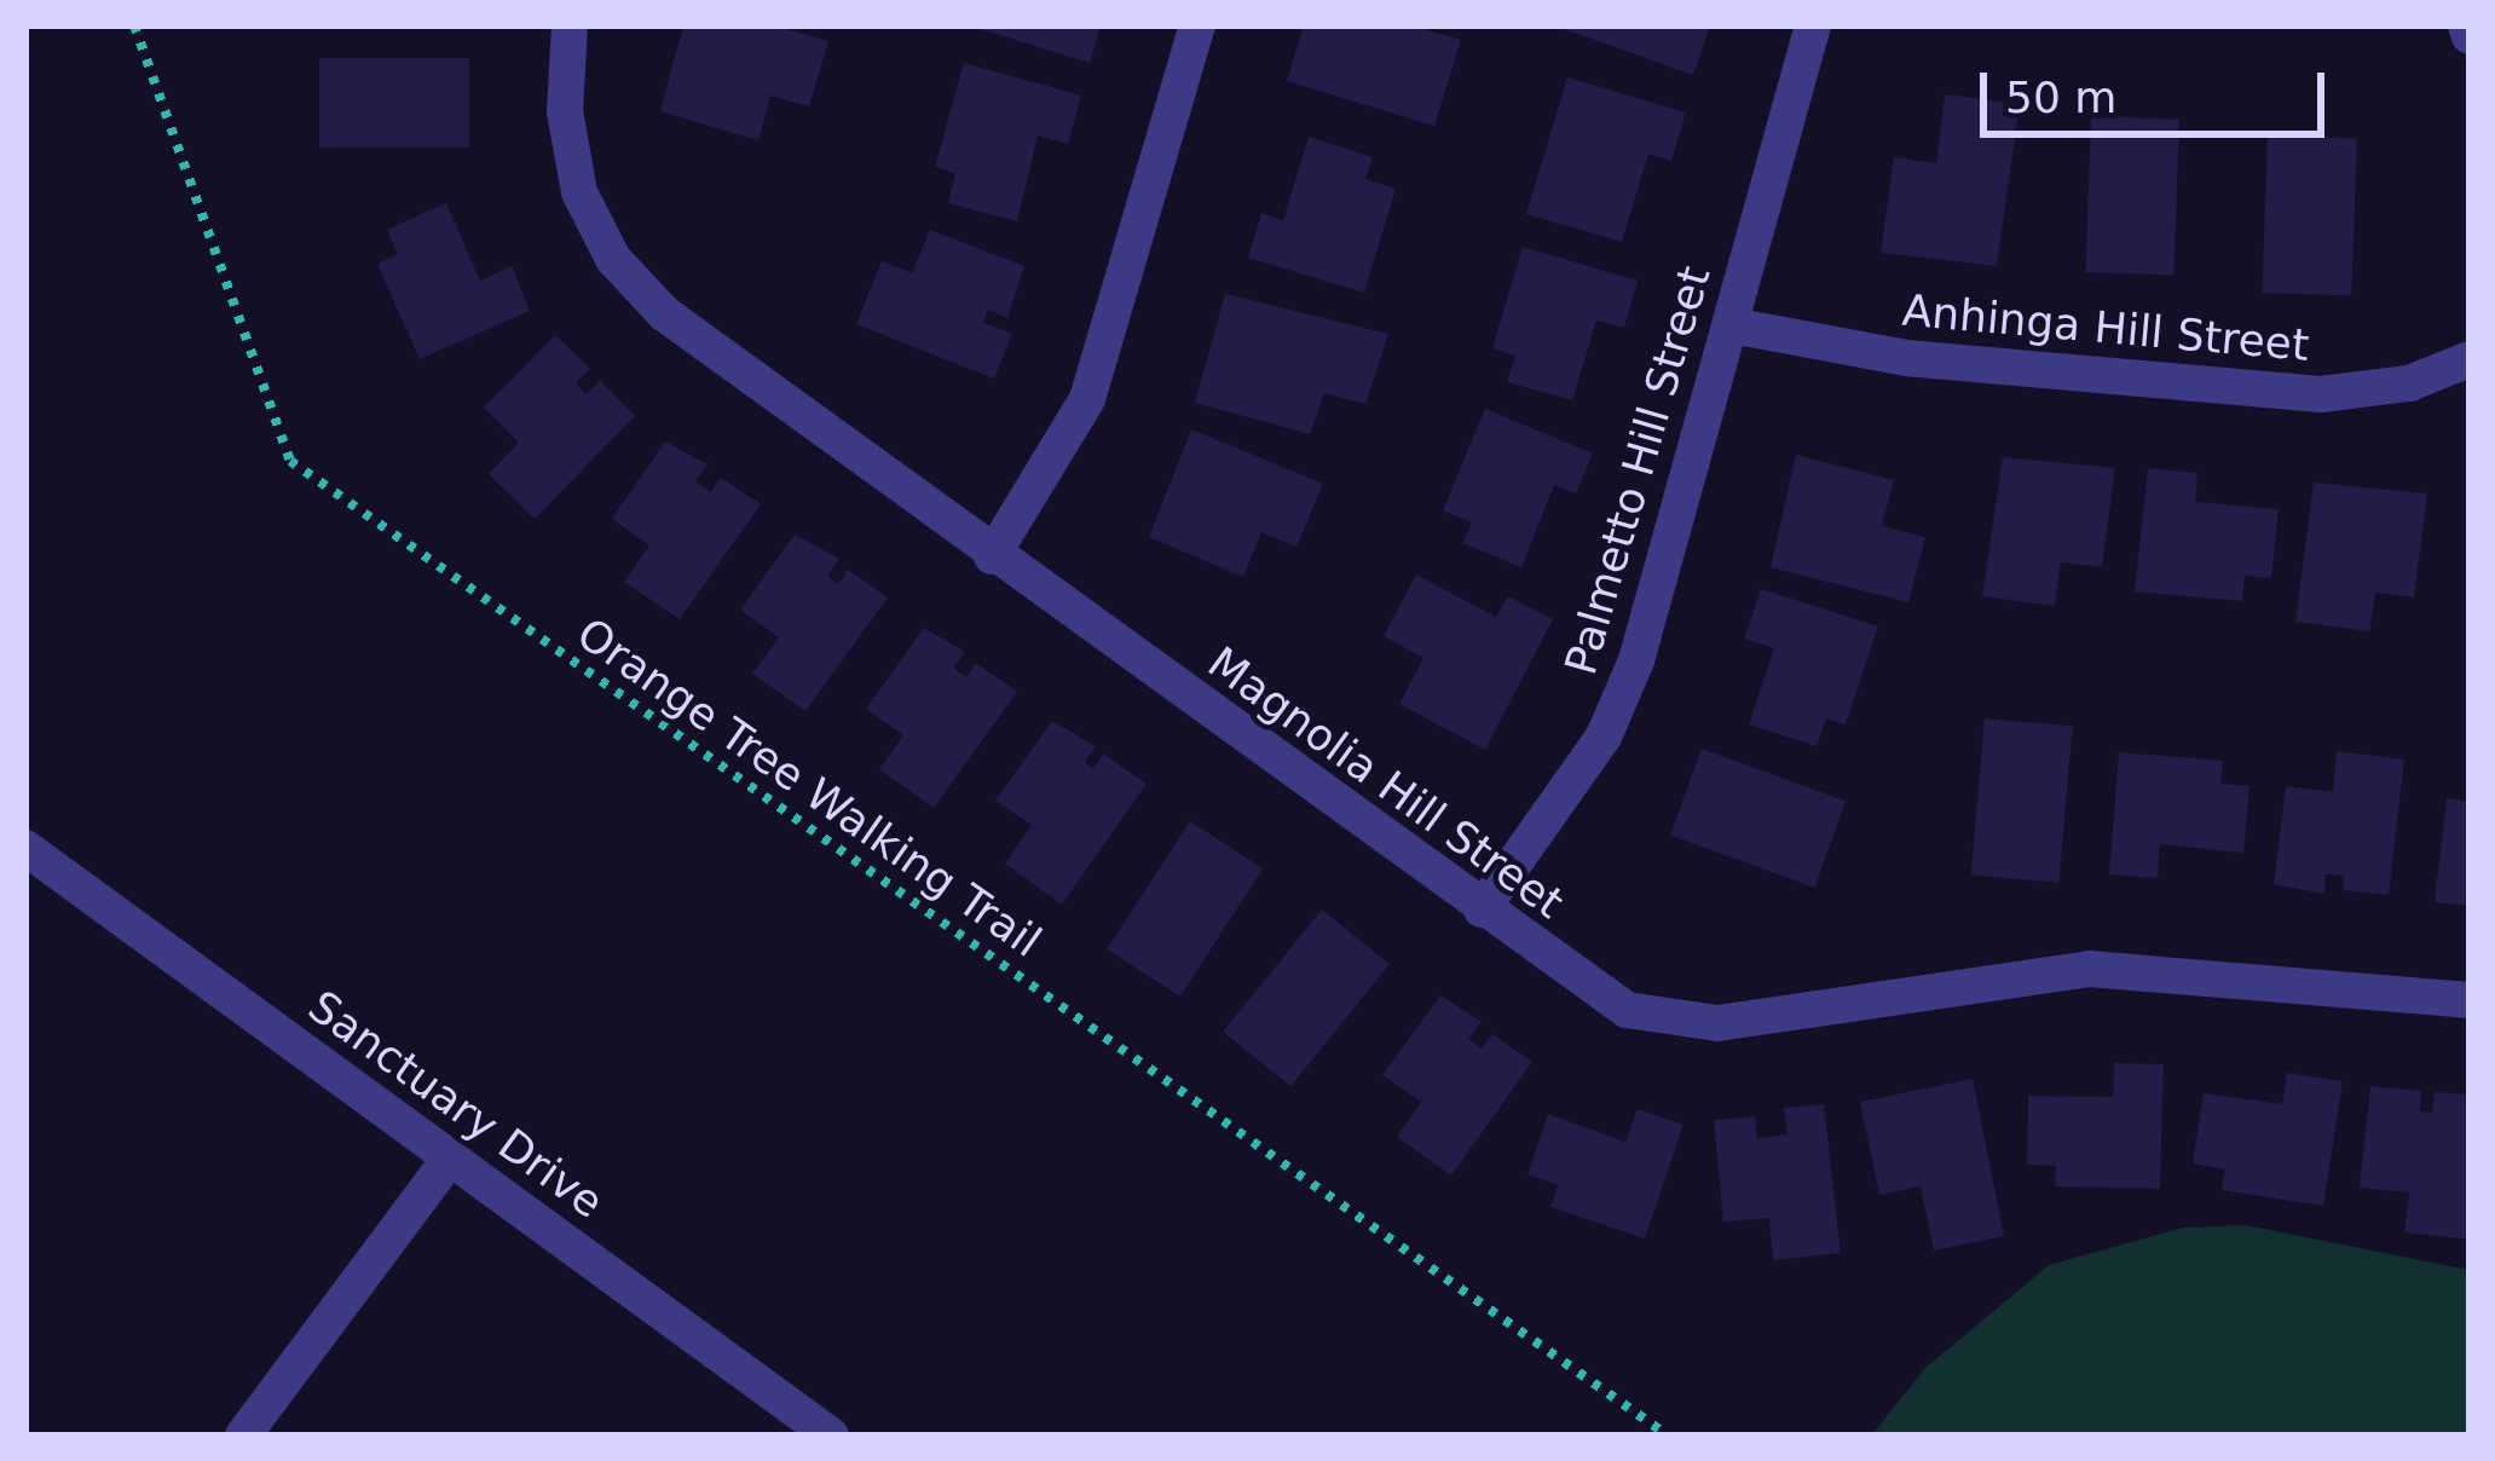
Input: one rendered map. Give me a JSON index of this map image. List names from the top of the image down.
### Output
{
  "streets": {
    "street": [
      "Anhinga Hill Street",
      "Palmetto Hill Street",
      "Magnolia Hill Street",
      "Sanctuary Drive"
    ],
    "path": ["Orange Tree Walking Trail"]
  },
  "crossings": [
    ["Anhinga Hill Street", "Palmetto Hill Street"],
    ["Palmetto Hill Street", "Magnolia Hill Street"]
  ],
  "scale_bar": "50 m"
}
